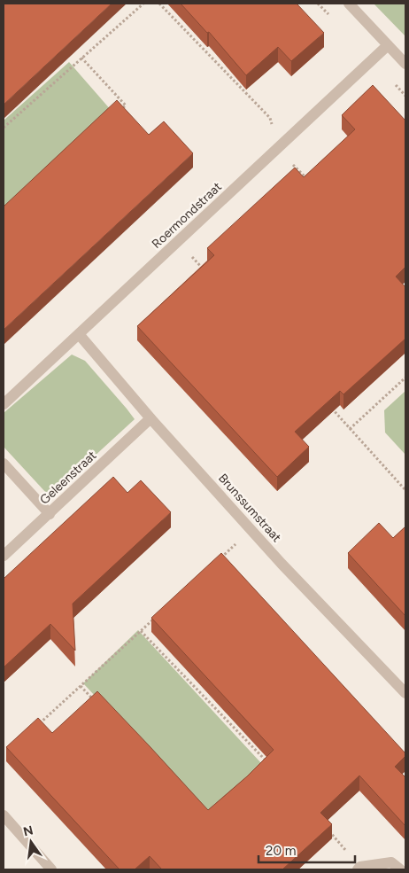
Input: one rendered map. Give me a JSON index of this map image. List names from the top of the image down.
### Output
{
  "streets": {
    "street": ["Roermondstraat", "Geleenstraat", "Brunssumstraat"]
  },
  "crossings": [
    ["Roermondstraat", "Brunssumstraat"],
    ["Geleenstraat", "Brunssumstraat"]
  ],
  "scale_bar": "20 m",
  "north": "top"
}
